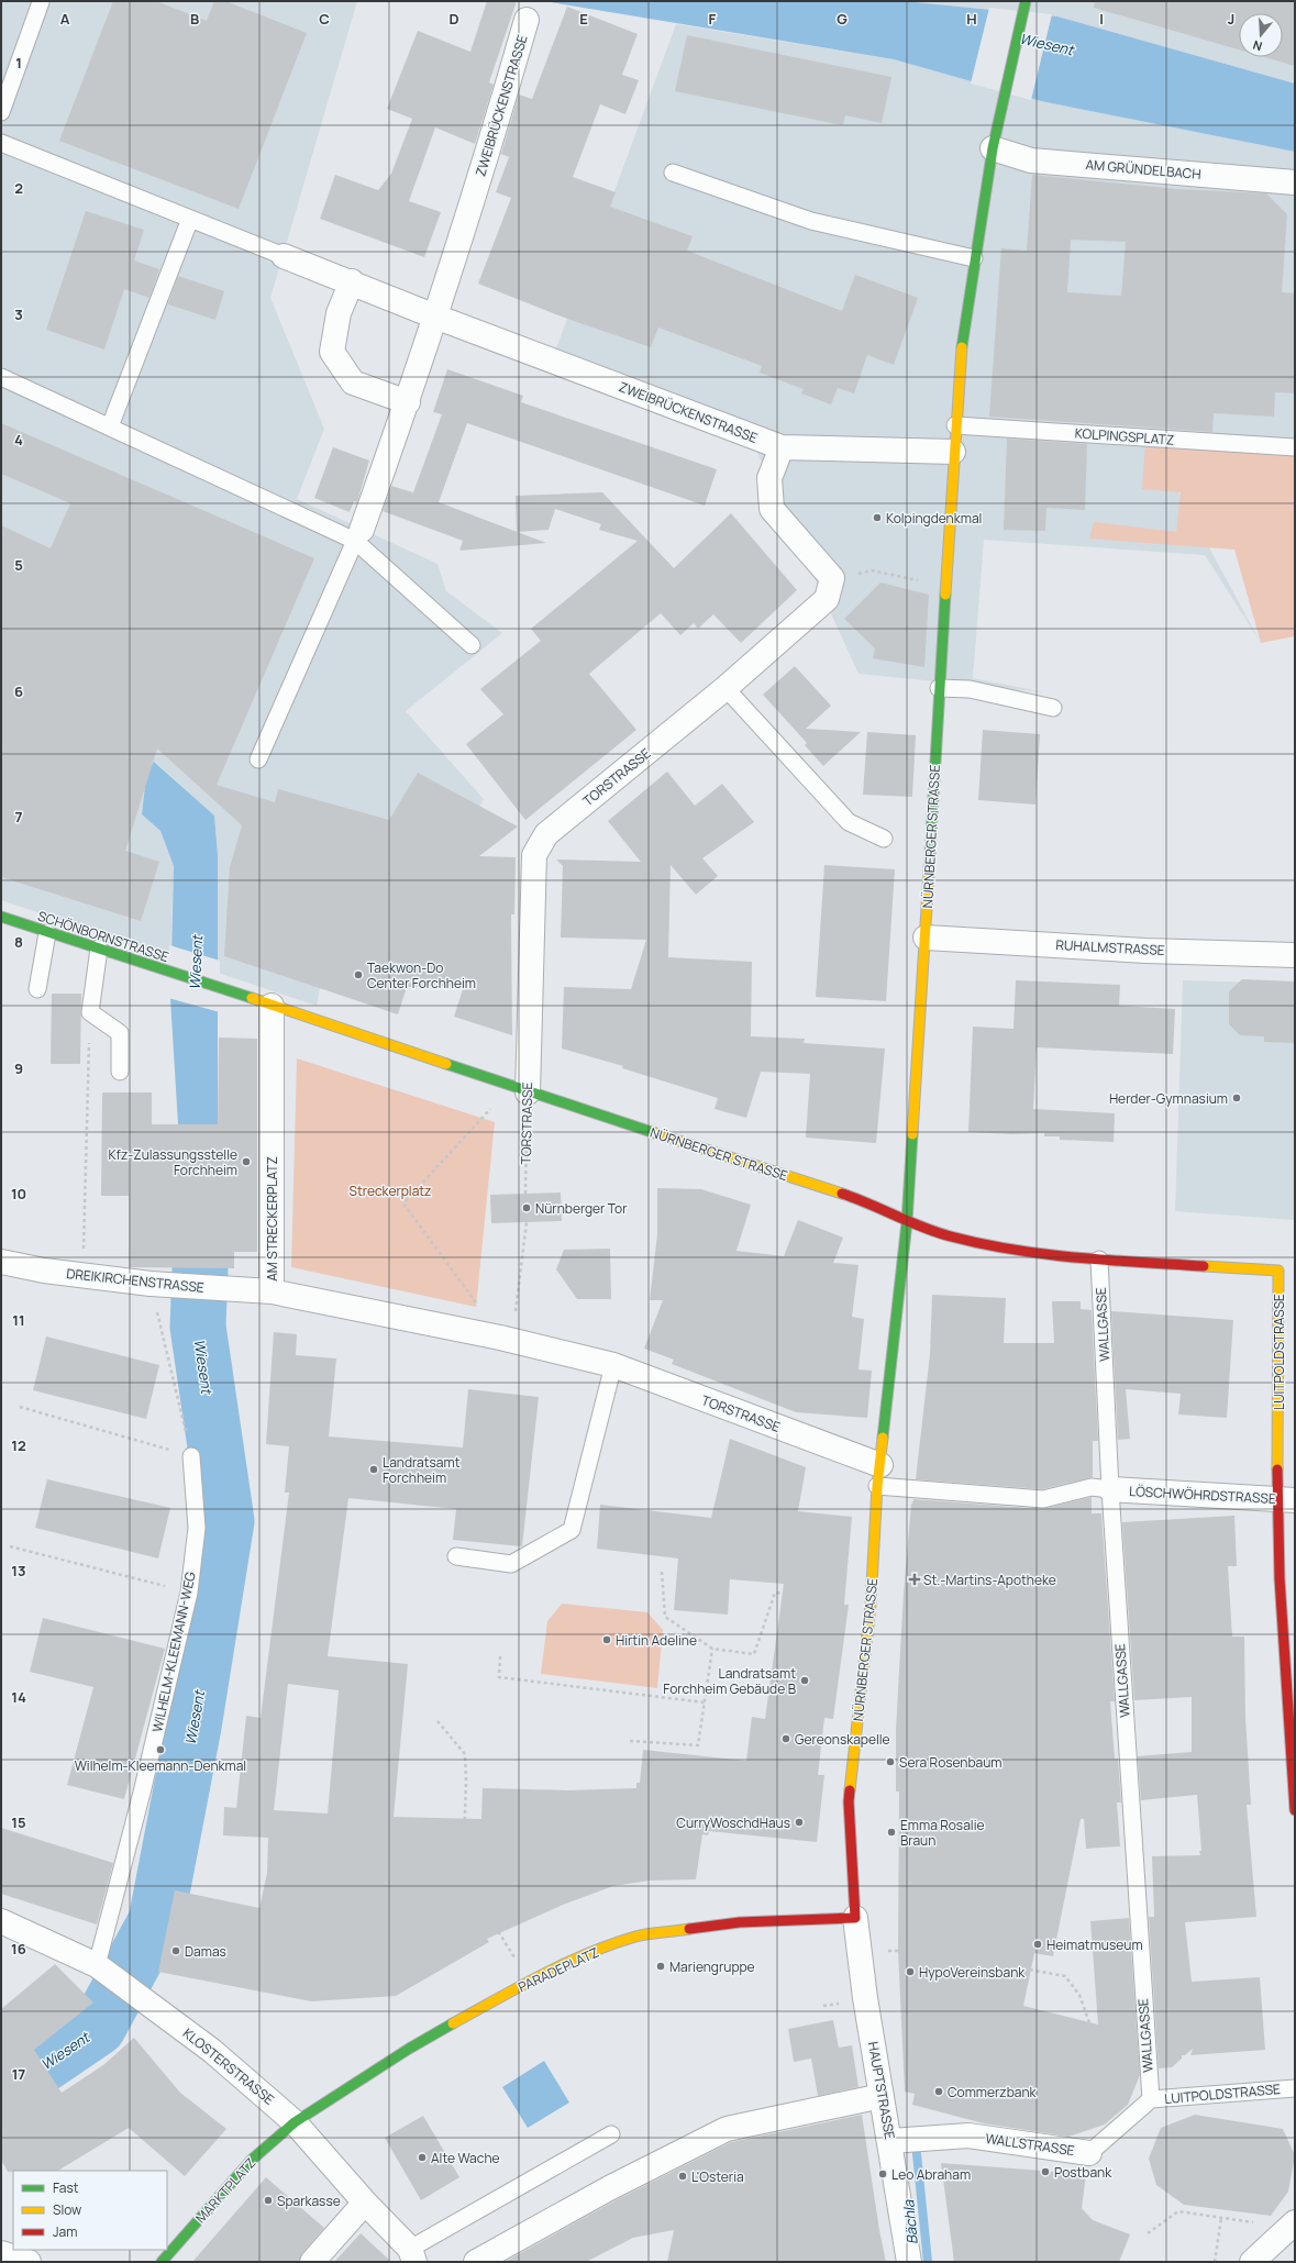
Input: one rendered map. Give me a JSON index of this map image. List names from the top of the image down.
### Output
{
  "streets": {
    "street": [
      "ZWEIBRÜCKENSTRASSE",
      "AM GRÜNDELBACH",
      "TORSTRASSE",
      "NÜRNBERGER STRASSE",
      "SCHÖNBORNSTRASSE",
      "RUHALMSTRASSE",
      "AM STRECKERPLATZ",
      "DREIKIRCHENSTRASSE",
      "LUITPOLDSTRASSE",
      "LÖSCHWÖHRDSTRASSE",
      "PARADEPLATZ",
      "KLOSTERSTRASSE",
      "HAUPTSTRASSE",
      "WALLSTRASSE",
      "MARKTPLATZ"
    ],
    "lane": ["KOLPINGSPLATZ", "WALLGASSE", "WILHELM-KLEEMANN-WEG"]
  },
  "crossings": [
    ["ZWEIBRÜCKENSTRASSE", "NÜRNBERGER STRASSE"],
    ["TORSTRASSE", "NÜRNBERGER STRASSE"],
    ["TORSTRASSE", "AM STRECKERPLATZ"],
    ["NÜRNBERGER STRASSE", "RUHALMSTRASSE"],
    ["NÜRNBERGER STRASSE", "LUITPOLDSTRASSE"],
    ["NÜRNBERGER STRASSE", "PARADEPLATZ"],
    ["NÜRNBERGER STRASSE", "HAUPTSTRASSE"],
    ["SCHÖNBORNSTRASSE", "AM STRECKERPLATZ"],
    ["AM STRECKERPLATZ", "DREIKIRCHENSTRASSE"],
    ["WALLGASSE", "LUITPOLDSTRASSE"],
    ["WALLGASSE", "LÖSCHWÖHRDSTRASSE"],
    ["WALLGASSE", "WALLSTRASSE"],
    ["LUITPOLDSTRASSE", "LÖSCHWÖHRDSTRASSE"],
    ["LUITPOLDSTRASSE", "WALLSTRASSE"],
    ["WILHELM-KLEEMANN-WEG", "KLOSTERSTRASSE"],
    ["PARADEPLATZ", "KLOSTERSTRASSE"],
    ["PARADEPLATZ", "HAUPTSTRASSE"],
    ["PARADEPLATZ", "MARKTPLATZ"],
    ["KLOSTERSTRASSE", "MARKTPLATZ"],
    ["HAUPTSTRASSE", "WALLSTRASSE"]
  ],
  "water": ["Wiesent", "Bächla"],
  "parks": ["Streckerplatz"],
  "places": {
    "other": [
      "Kolpingdenkmal",
      "Taekwon-Do Center Forchheim",
      "Herder-Gymnasium",
      "Kfz-Zulassungsstelle Forchheim",
      "Nürnberger Tor",
      "Landratsamt Forchheim",
      "Hirtin Adeline",
      "Landratsamt Forchheim Gebäude B",
      "Gereonskapelle",
      "Wilhelm-Kleemann-Denkmal",
      "Sera Rosenbaum",
      "CurryWoschdHaus",
      "Emma Rosalie Braun",
      "Heimatmuseum",
      "Damas",
      "Mariengruppe",
      "HypoVereinsbank",
      "Commerzbank",
      "Alte Wache",
      "Postbank",
      "Leo Abraham",
      "L'Osteria",
      "Sparkasse"
    ],
    "health": ["St.-Martins-Apotheke"]
  },
  "legend": ["Fast", "Slow", "Jam"],
  "north": "bottom",
  "grid": {
    "columns": [
      "A",
      "B",
      "C",
      "D",
      "E",
      "F",
      "G",
      "H",
      "I",
      "J"
    ],
    "rows": [
      "1",
      "2",
      "3",
      "4",
      "5",
      "6",
      "7",
      "8",
      "9",
      "10",
      "11",
      "12",
      "13",
      "14",
      "15",
      "16",
      "17"
    ]
  }
}
